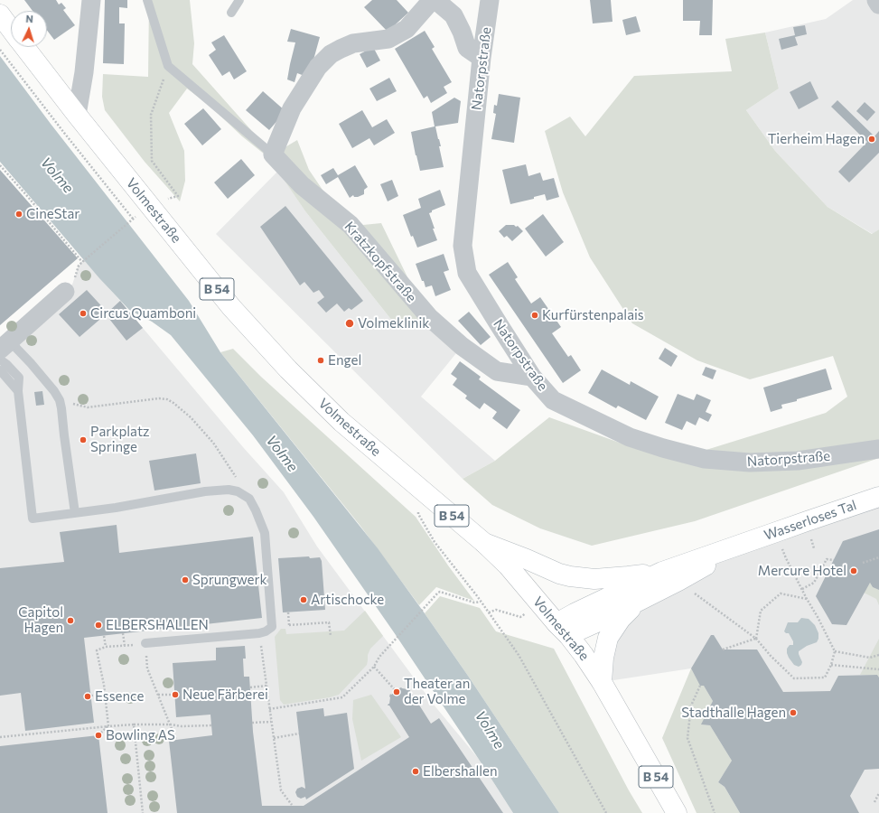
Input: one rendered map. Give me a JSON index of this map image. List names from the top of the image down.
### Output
{
  "streets": {
    "main road": ["Volmestraße", "B 54", "Wasserloses Tal"],
    "street": ["Natorpstraße", "Kratzkopfstraße"]
  },
  "crossings": [
    ["Natorpstraße", "Kratzkopfstraße"],
    ["Volmestraße", "Wasserloses Tal"]
  ],
  "water": ["Volme"],
  "places": [
    "Tierheim Hagen",
    "CineStar",
    "Circus Quamboni",
    "Kurfürstenpalais",
    "Volmeklinik",
    "Engel",
    "Parkplatz Springe",
    "Mercure Hotel",
    "Sprungwerk",
    "Artischocke",
    "Capitol Hagen",
    "ELBERSHALLEN",
    "Theater an der Volme",
    "Neue Färberei",
    "Essence",
    "Stadthalle Hagen",
    "Bowling AS",
    "Elbershallen"
  ],
  "north": "top"
}
